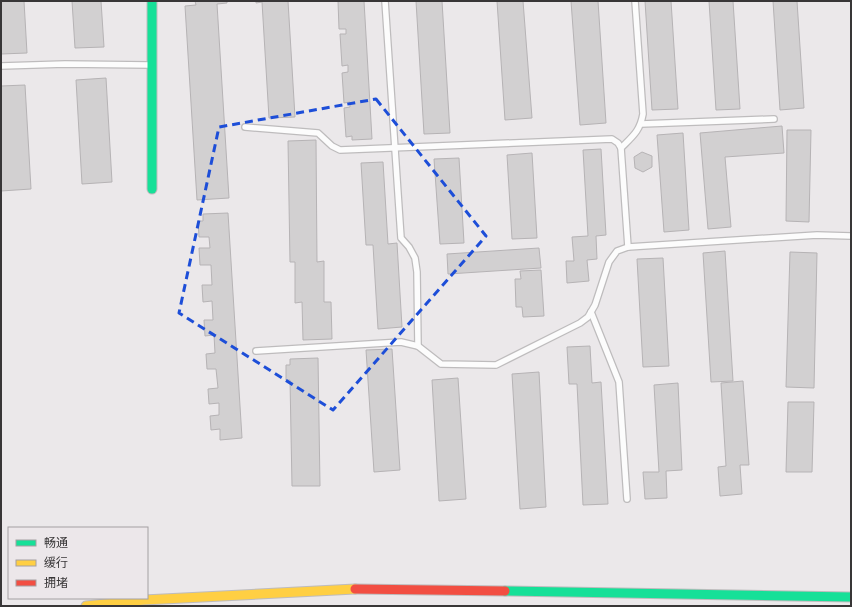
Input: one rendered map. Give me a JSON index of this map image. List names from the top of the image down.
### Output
{
  "legend": ["畅通", "缓行", "拥堵"]
}
